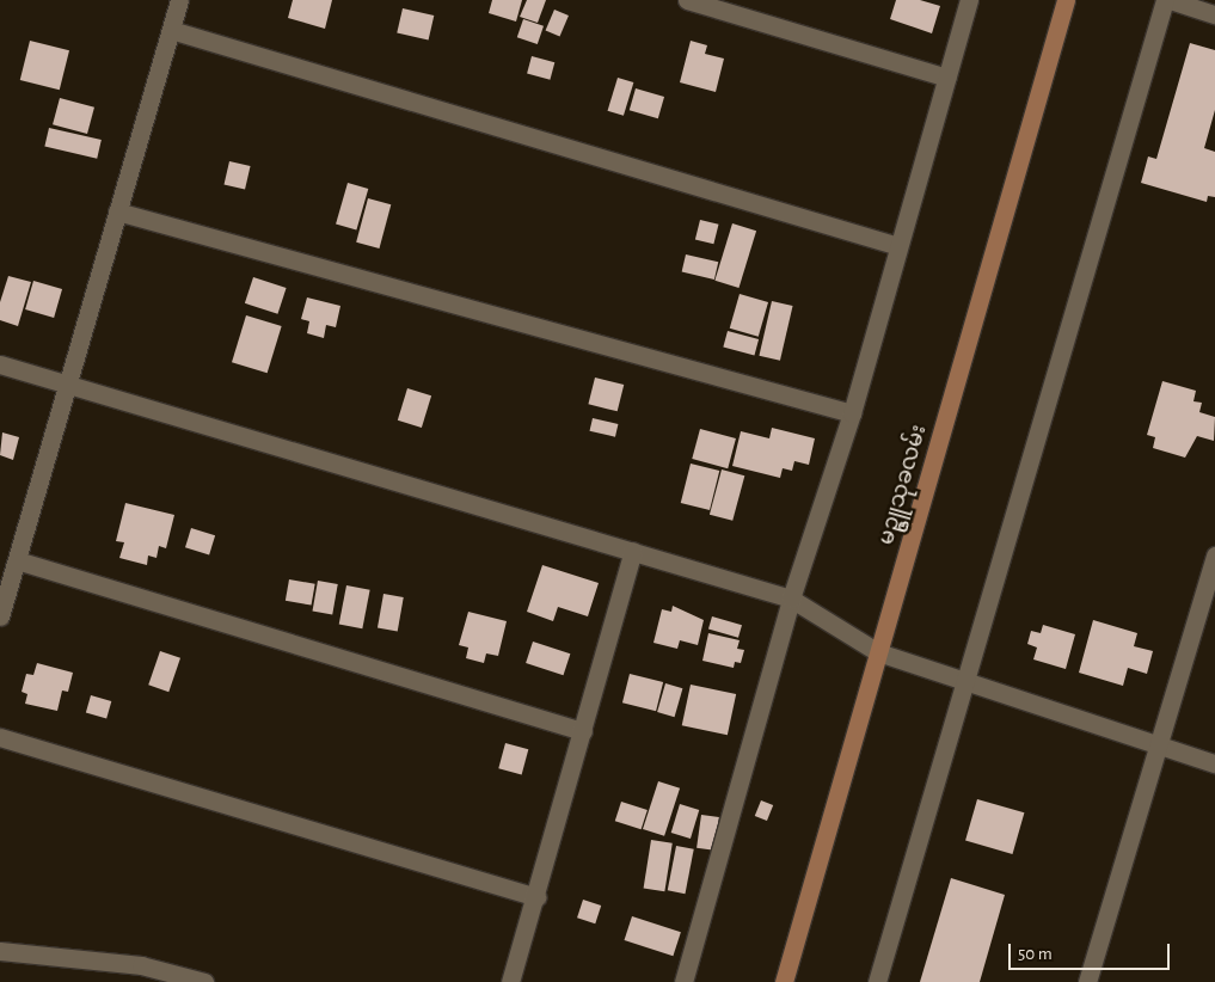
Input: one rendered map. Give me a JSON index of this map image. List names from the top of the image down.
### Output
{
  "streets": {
    "street": ["မဥ္ဇူသုခလမ်း"]
  },
  "scale_bar": "50 m"
}
